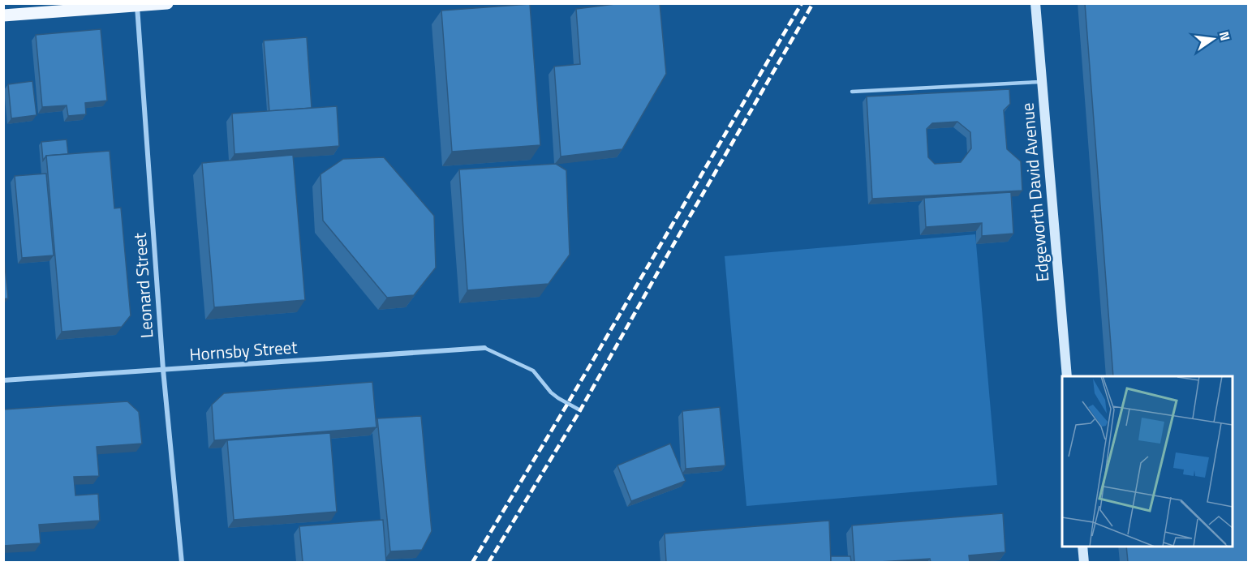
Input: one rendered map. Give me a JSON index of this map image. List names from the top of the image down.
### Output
{
  "streets": {
    "main road": ["Edgeworth David Avenue"],
    "street": ["Leonard Street", "Hornsby Street"]
  },
  "crossings": [
    ["Leonard Street", "Hornsby Street"]
  ],
  "north": "right"
}
